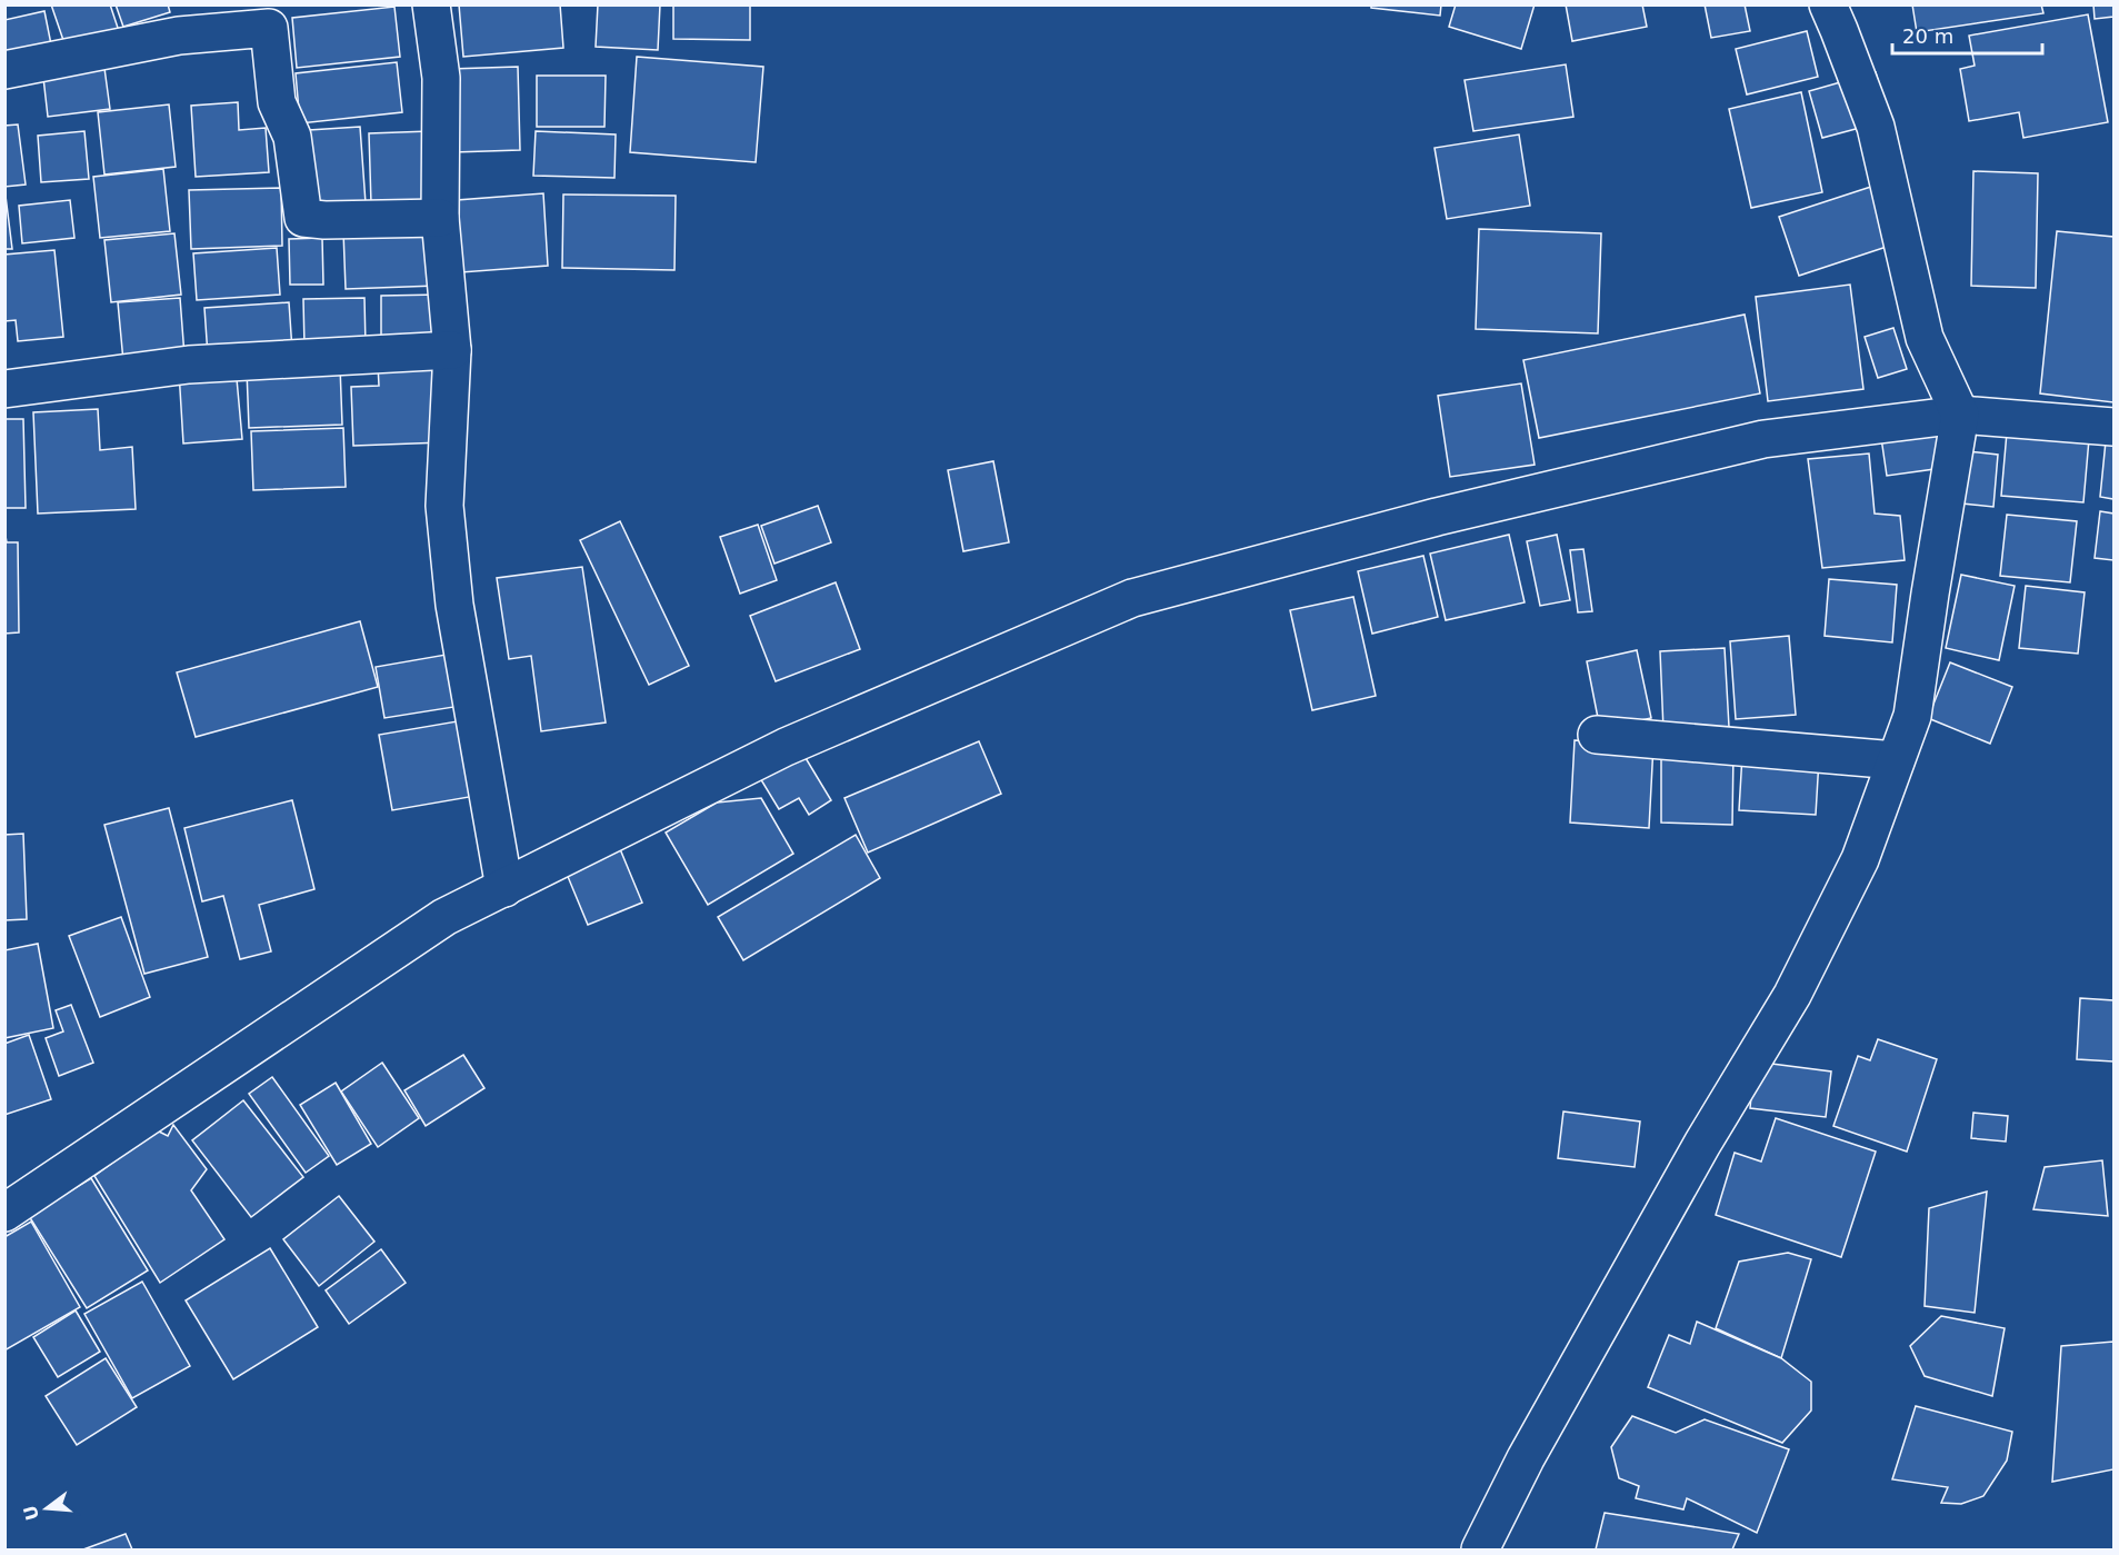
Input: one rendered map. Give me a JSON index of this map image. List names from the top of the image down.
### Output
{
  "scale_bar": "20 m",
  "north": "left"
}
